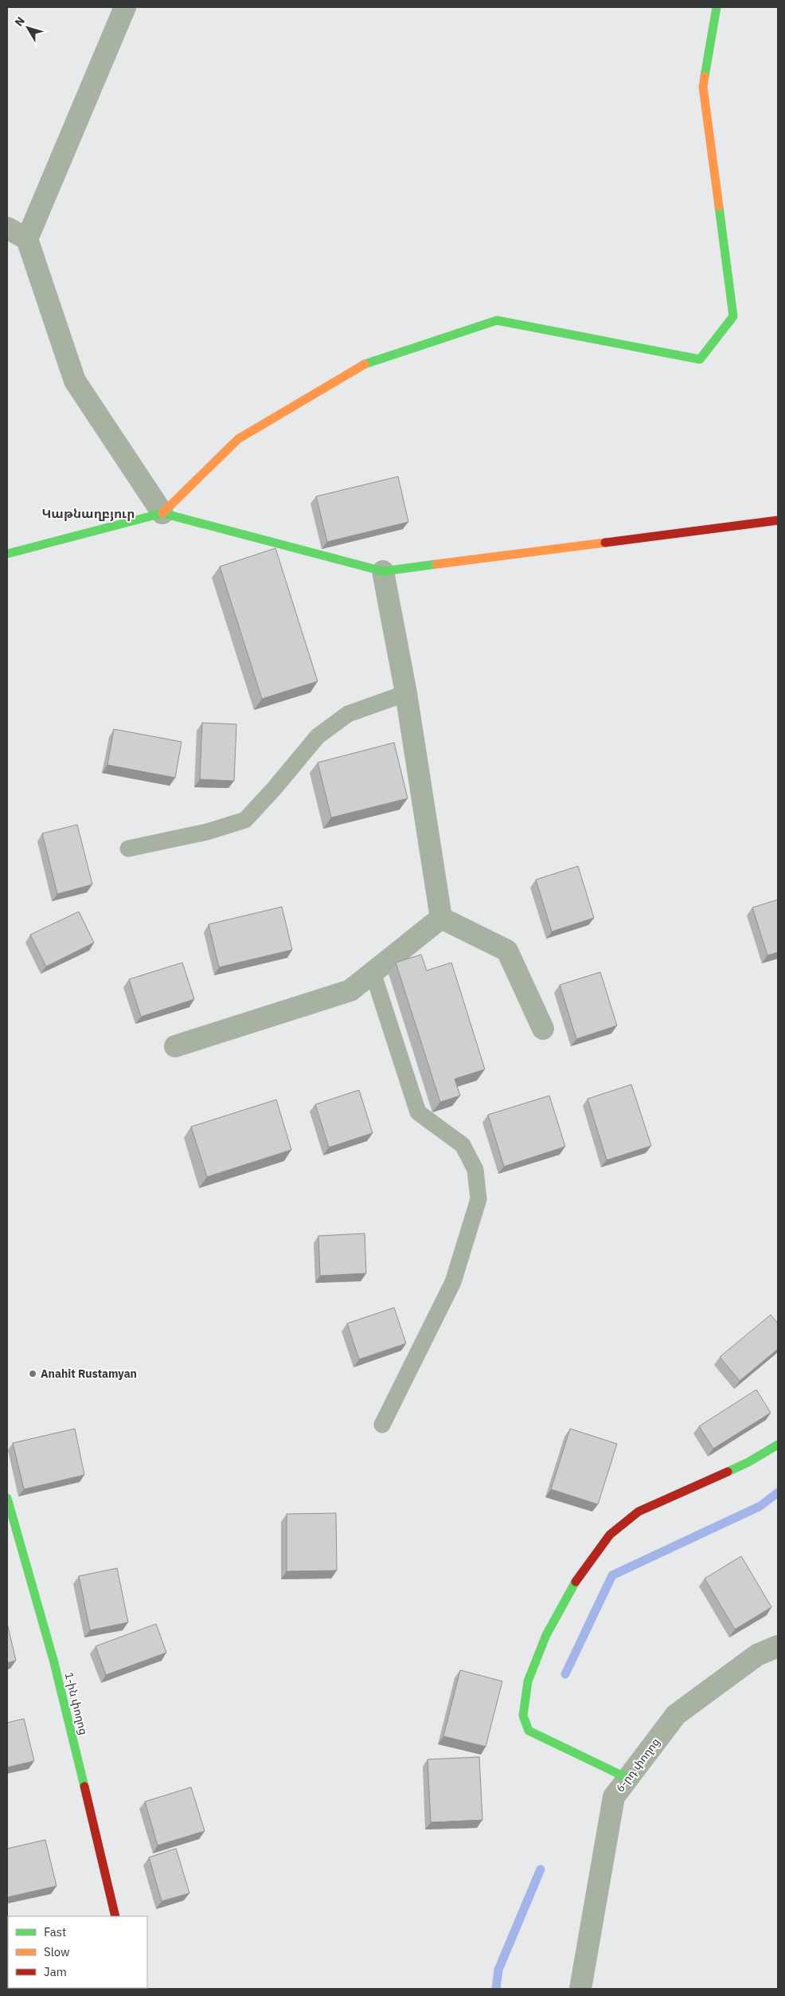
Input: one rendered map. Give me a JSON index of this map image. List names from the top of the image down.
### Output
{
  "streets": {
    "street": ["1-ին փողոց", "6-րդ փողոց"]
  },
  "districts": ["Կաթնաղբյուր"],
  "places": ["Anahit Rustamyan"],
  "legend": ["Fast", "Slow", "Jam"],
  "north": "top left"
}
